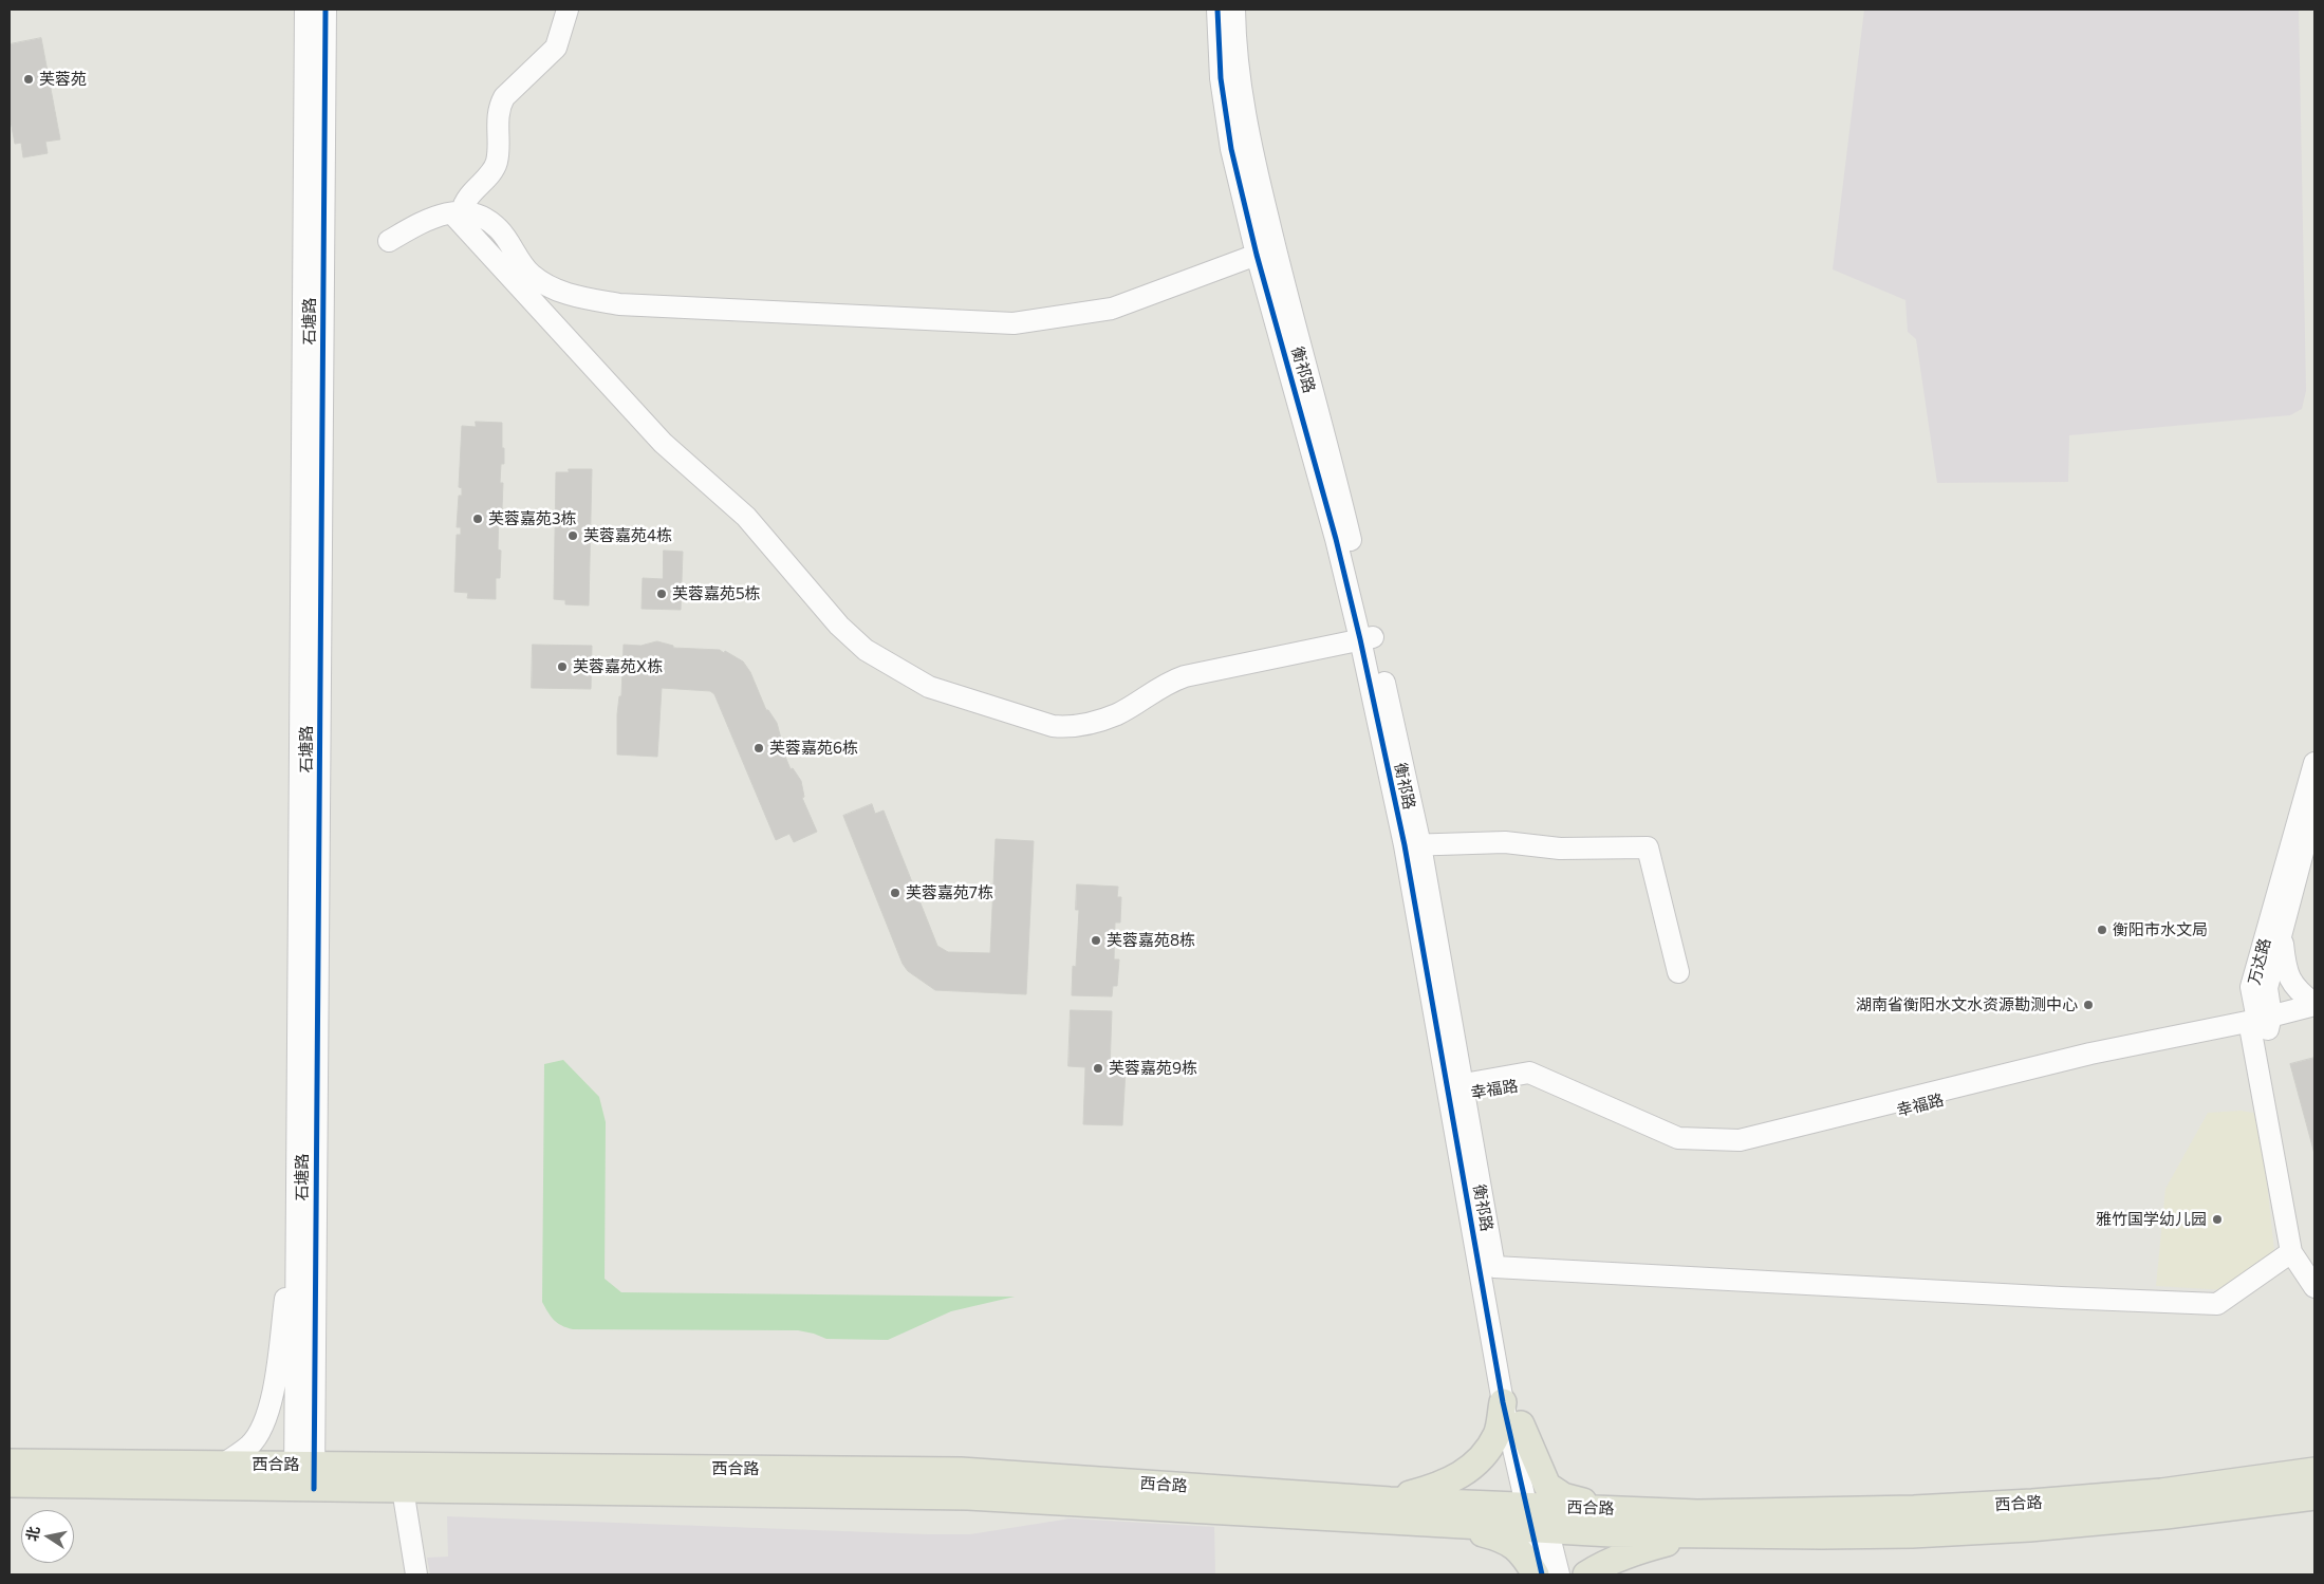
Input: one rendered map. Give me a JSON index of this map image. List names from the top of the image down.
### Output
{
  "streets": {
    "main road": ["西合路"],
    "street": [
      "石塘路",
      "衡祁路",
      "万达路",
      "幸福路"
    ]
  },
  "crossings": [
    ["石塘路", "西合路"],
    ["衡祁路", "幸福路"],
    ["衡祁路", "西合路"],
    ["万达路", "幸福路"]
  ],
  "places": [
    "芙蓉苑",
    "芙蓉嘉苑3栋",
    "芙蓉嘉苑4栋",
    "芙蓉嘉苑5栋",
    "芙蓉嘉苑X栋",
    "芙蓉嘉苑6栋",
    "芙蓉嘉苑7栋",
    "衡阳市水文局",
    "芙蓉嘉苑8栋",
    "湖南省衡阳水文水资源勘测中心",
    "芙蓉嘉苑9栋",
    "雅竹国学幼儿园"
  ],
  "north": "left"
}
